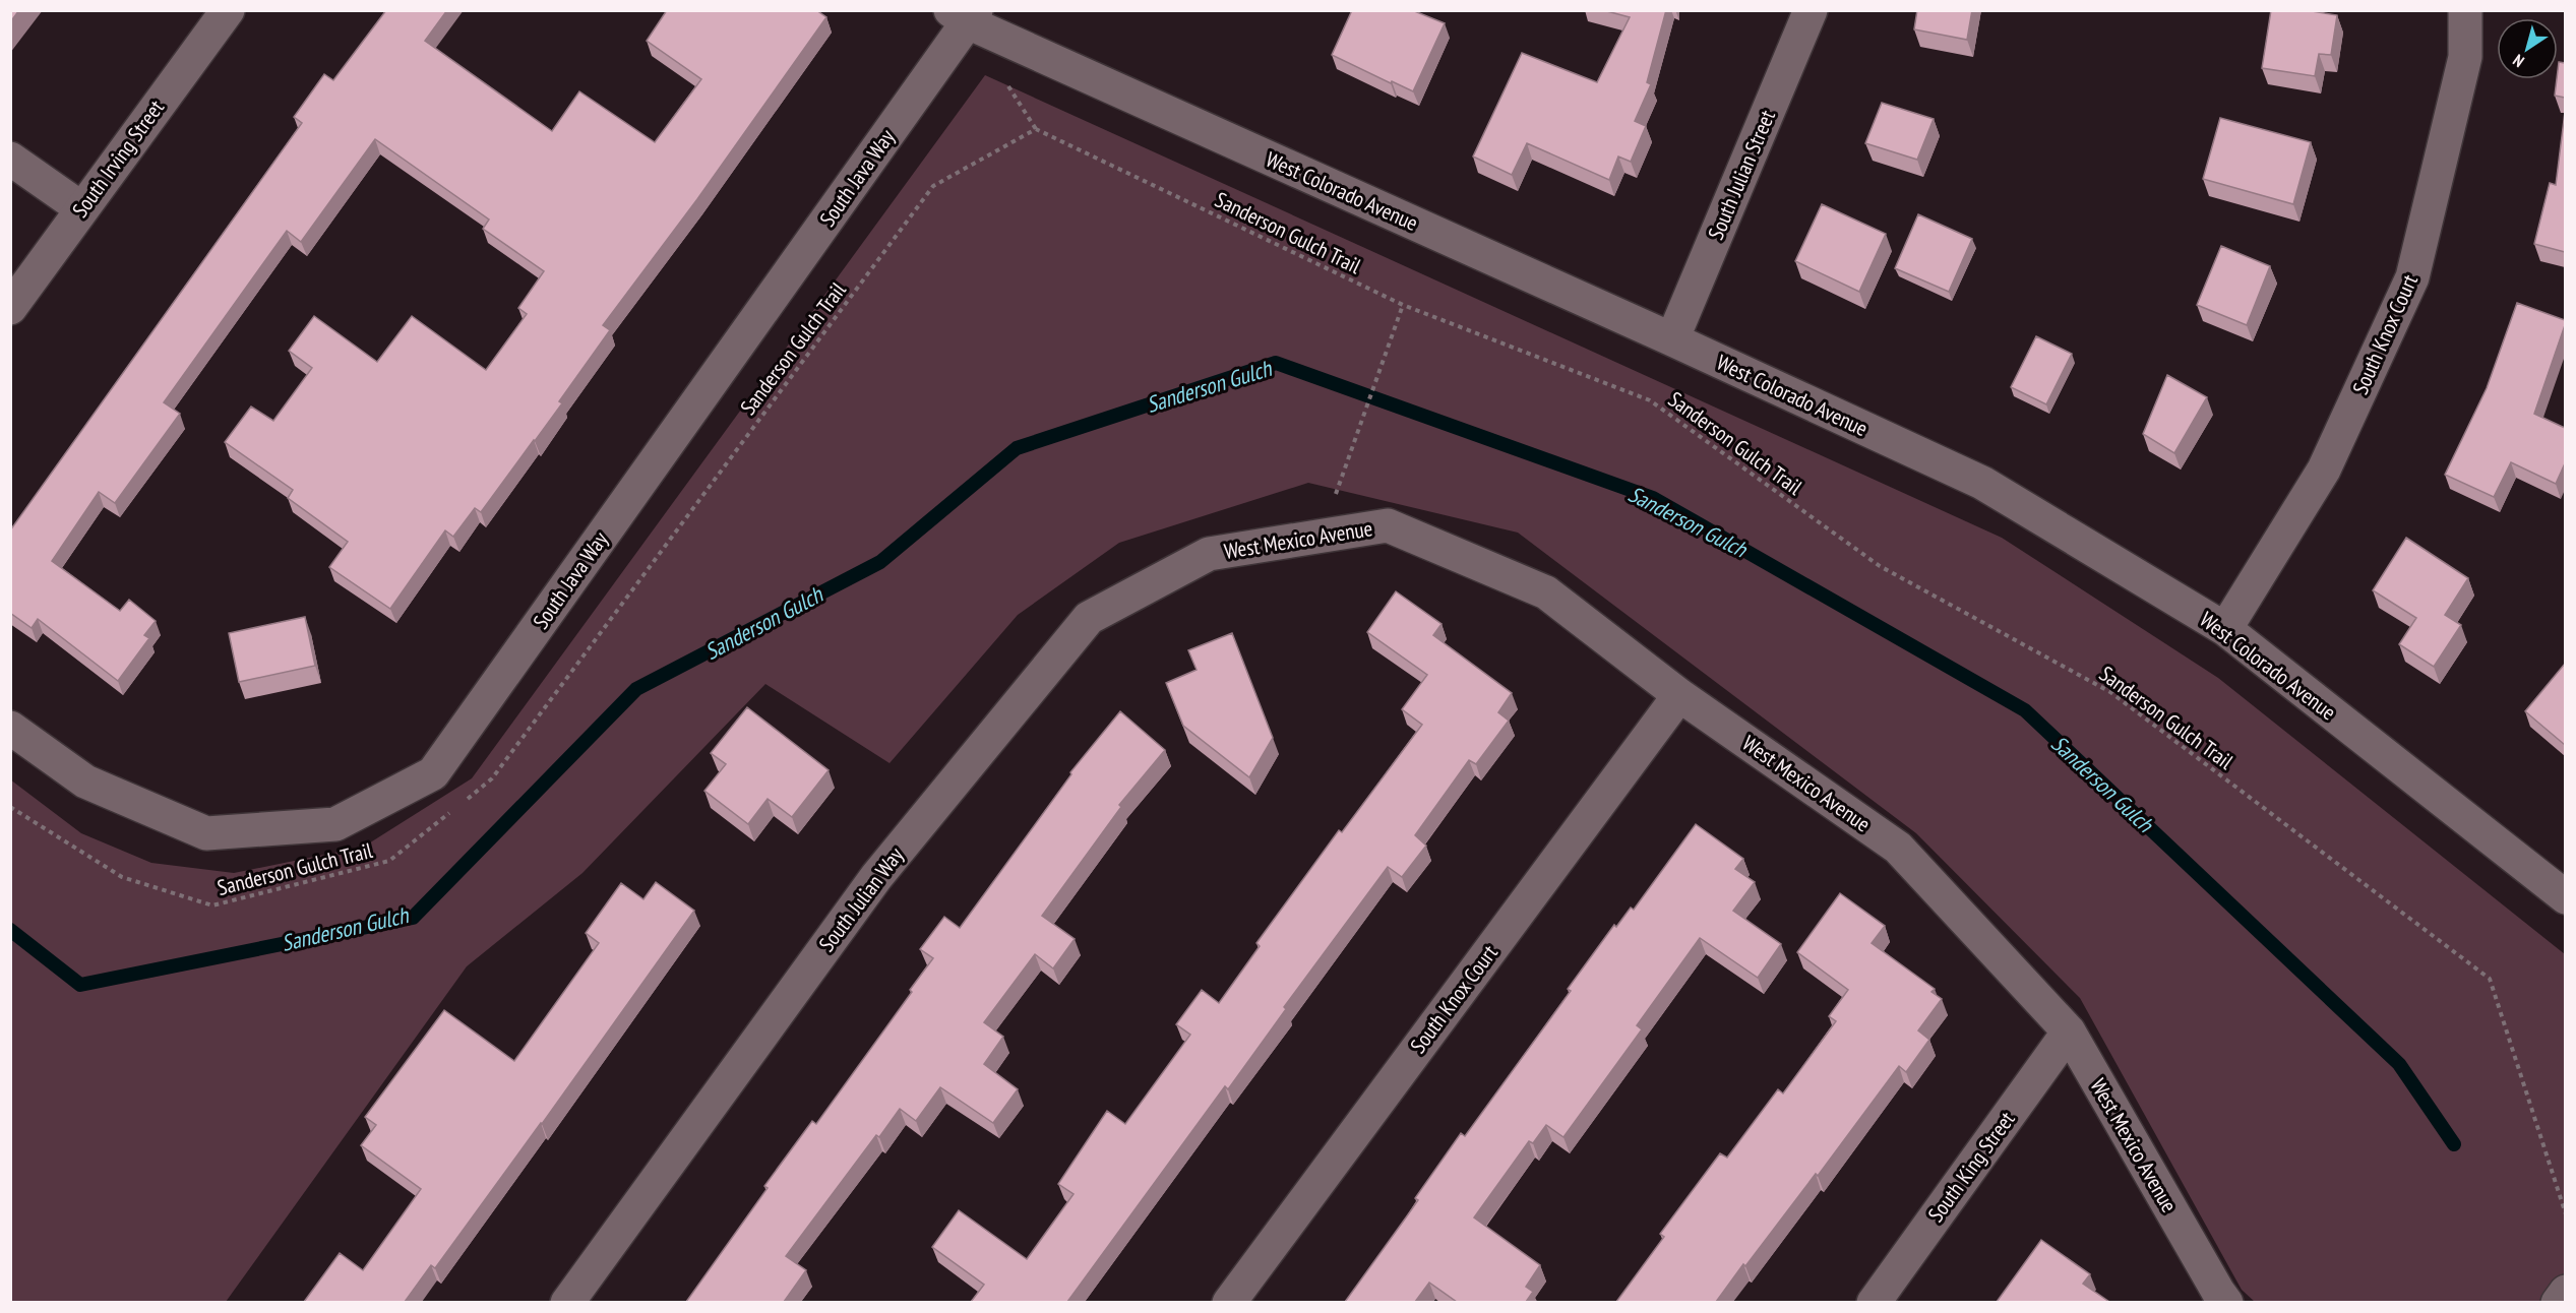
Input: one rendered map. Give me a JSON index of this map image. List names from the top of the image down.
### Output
{
  "streets": {
    "street": [
      "South Irving Street",
      "South Julian Street",
      "South Java Way",
      "West Colorado Avenue",
      "South Knox Court",
      "West Mexico Avenue",
      "South Julian Way",
      "South King Street"
    ],
    "path": ["Sanderson Gulch Trail"]
  },
  "crossings": [
    ["South Julian Street", "West Colorado Avenue"],
    ["South Java Way", "West Colorado Avenue"],
    ["West Colorado Avenue", "South Knox Court"],
    ["South Knox Court", "West Mexico Avenue"],
    ["West Mexico Avenue", "South Julian Way"],
    ["West Mexico Avenue", "South King Street"]
  ],
  "water": ["Sanderson Gulch"],
  "north": "bottom left"
}
